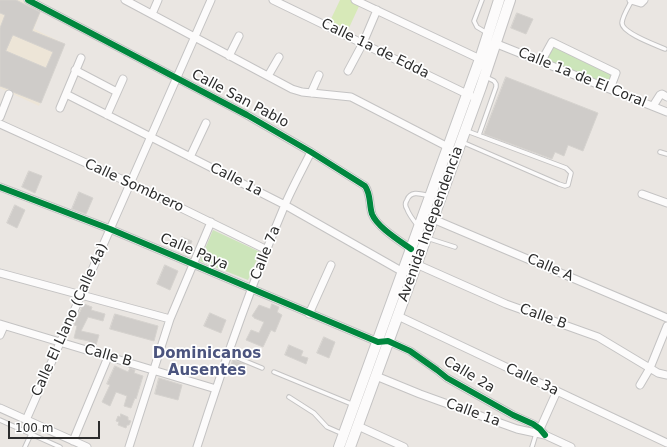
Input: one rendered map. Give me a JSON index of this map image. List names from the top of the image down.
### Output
{
  "streets": {
    "main road": ["Avenida Independencia"],
    "street": [
      "Calle 1a de Edda",
      "Calle 1a de El Coral",
      "Calle San Pablo",
      "Calle 1a",
      "Calle Sombrero",
      "Calle Paya",
      "Calle 7a",
      "Calle A",
      "Calle B",
      "Calle El Llano (Calle 4a)",
      "Calle 2a",
      "Calle 3a"
    ]
  },
  "crossings": [
    ["Calle 1a de Edda", "Avenida Independencia"],
    ["Calle 1a de El Coral", "Avenida Independencia"],
    ["Calle San Pablo", "Avenida Independencia"],
    ["Calle San Pablo", "Calle 7a"],
    ["Calle San Pablo", "Calle El Llano (Calle 4a)"],
    ["Calle 1a", "Avenida Independencia"],
    ["Calle 1a", "Calle 7a"],
    ["Calle 1a", "Calle El Llano (Calle 4a)"],
    ["Calle 1a", "Calle 2a"],
    ["Calle Sombrero", "Calle 7a"],
    ["Calle Sombrero", "Calle El Llano (Calle 4a)"],
    ["Avenida Independencia", "Calle Paya"],
    ["Avenida Independencia", "Calle A"],
    ["Avenida Independencia", "Calle B"],
    ["Avenida Independencia", "Calle 2a"],
    ["Avenida Independencia", "Calle 3a"],
    ["Calle Paya", "Calle 7a"],
    ["Calle Paya", "Calle El Llano (Calle 4a)"],
    ["Calle 7a", "Calle B"],
    ["Calle B", "Calle El Llano (Calle 4a)"]
  ],
  "districts": ["Dominicanos Ausentes"],
  "scale_bar": "100 m"
}
